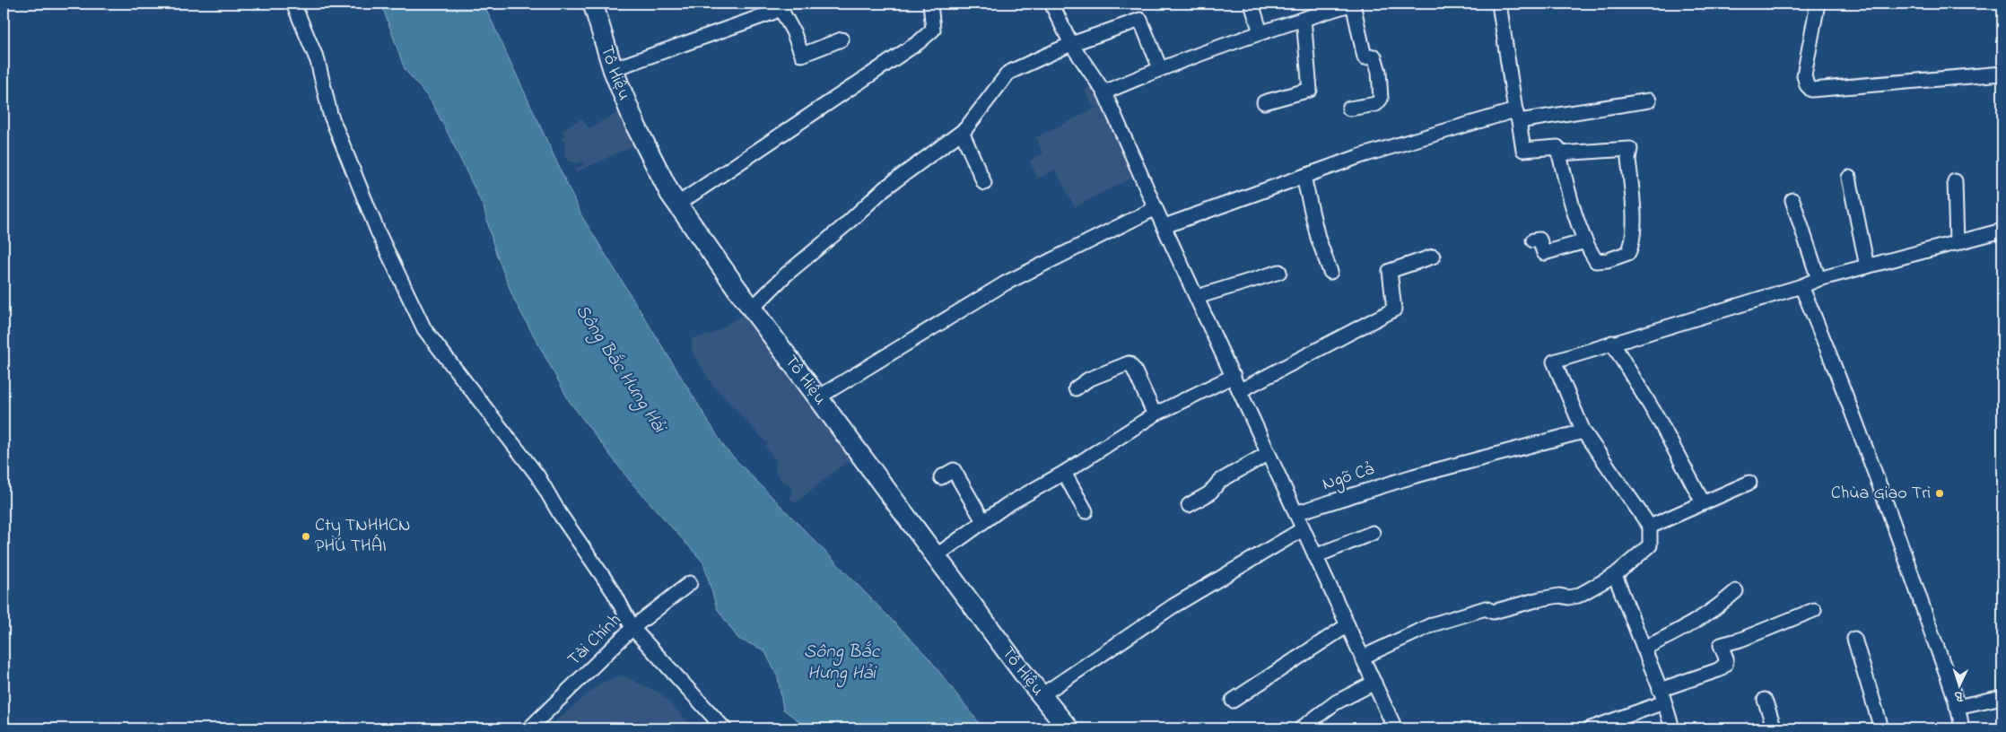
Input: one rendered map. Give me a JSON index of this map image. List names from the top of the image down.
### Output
{
  "streets": {
    "main road": ["Tô Hiệu"],
    "street": ["Ngõ Cả", "Tài Chính"]
  },
  "water": ["Sông Bắc Hưng Hải"],
  "places": ["Chùa Giao Trì", "Cty TNHHCN PHÚ THÁI"],
  "north": "bottom"
}
